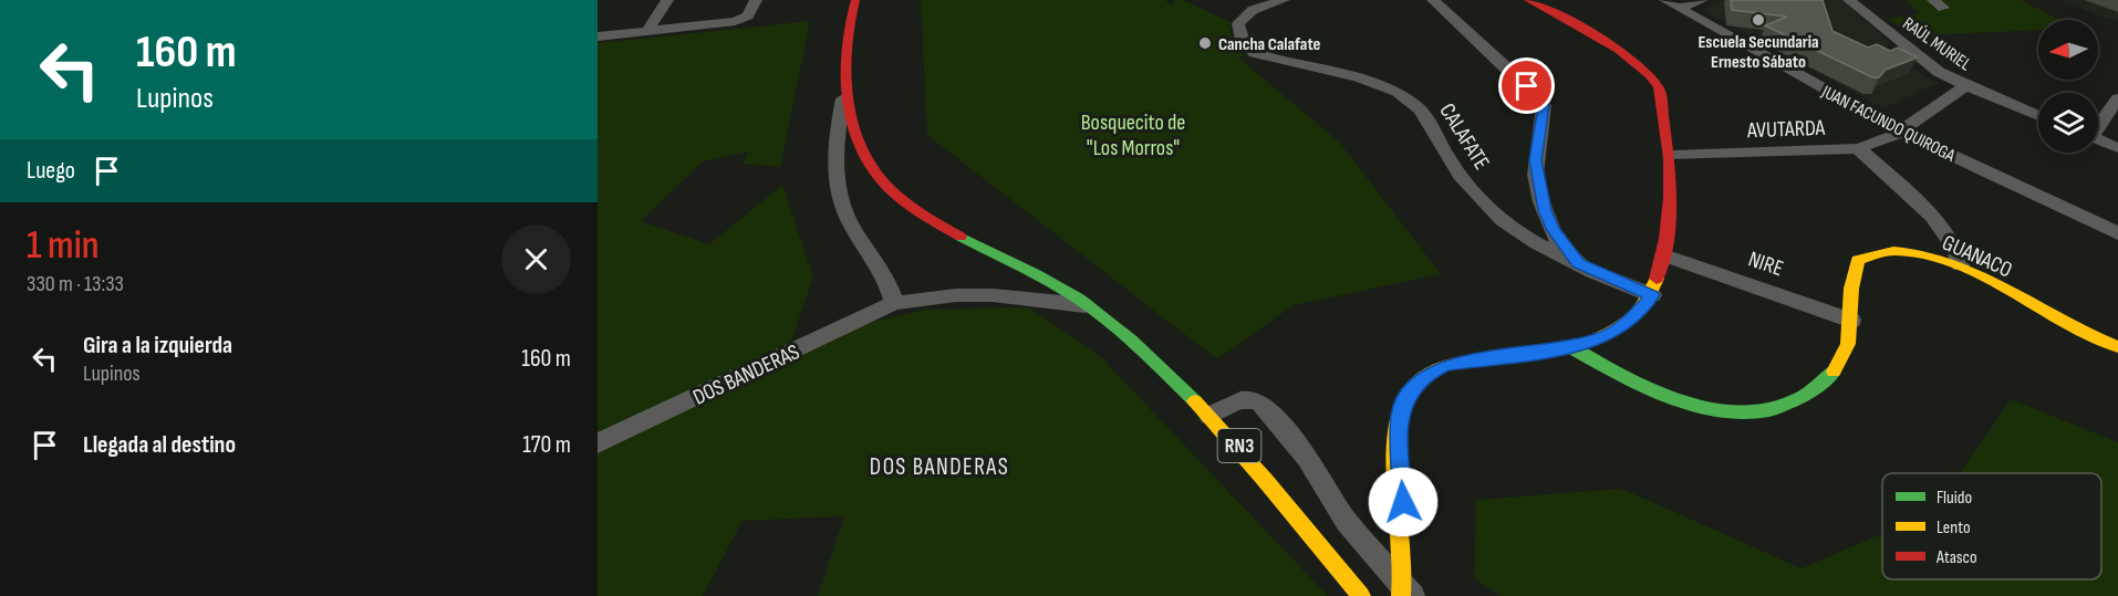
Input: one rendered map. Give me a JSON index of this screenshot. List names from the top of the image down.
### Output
{
  "streets": {
    "main road": ["GUANACO", "RN3"],
    "street": [
      "RAÚL MURIEL",
      "JUAN FACUNDO QUIROGA",
      "AVUTARDA",
      "CALAFATE",
      "NIRE",
      "DOS BANDERAS"
    ]
  },
  "crossings": [
    ["RAÚL MURIEL", "AVUTARDA"],
    ["JUAN FACUNDO QUIROGA", "AVUTARDA"],
    ["GUANACO", "NIRE"],
    ["DOS BANDERAS", "RN3"]
  ],
  "districts": ["DOS BANDERAS"],
  "parks": ["Bosquecito de \"Los Morros\""],
  "places": ["Escuela Secundaria Ernesto Sábato", "Cancha Calafate"],
  "legend": ["Fluido", "Lento", "Atasco"],
  "north": "left",
  "page": {
    "turn": ["160 m", "Lupinos"],
    "then": "Luego",
    "heading": ["1 min", "330 m · 13:33"],
    "list": [
      {
        "name": "Gira a la izquierda",
        "note": "Lupinos",
        "value": "160 m"
      },
      {
        "name": "Llegada al destino",
        "value": "170 m"
      }
    ]
  }
}
